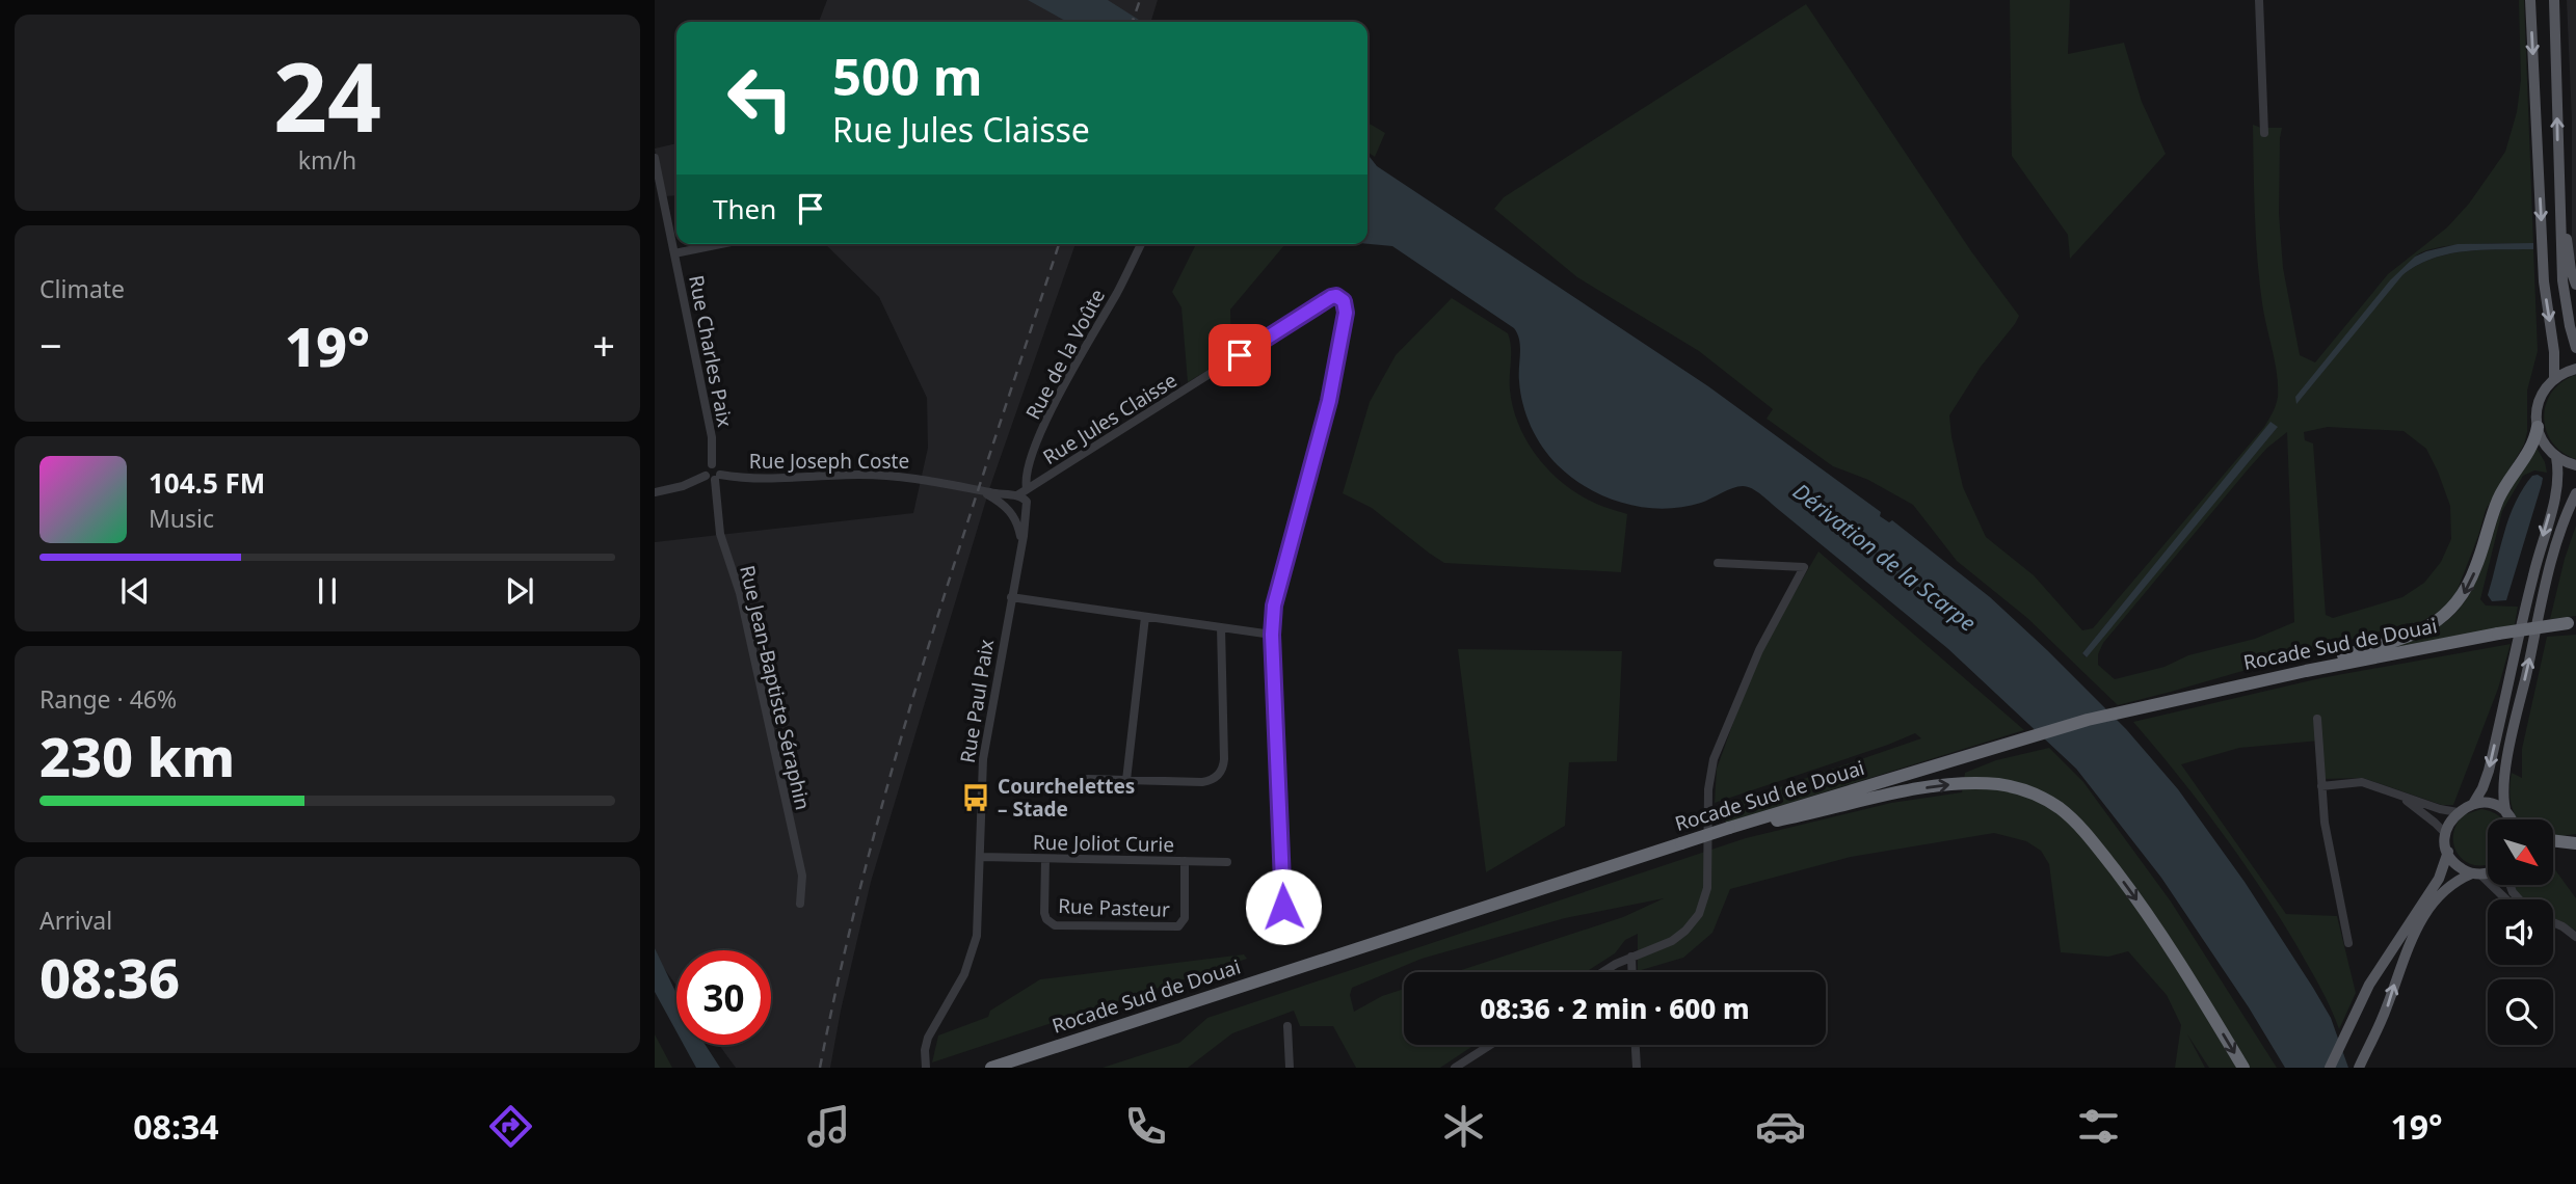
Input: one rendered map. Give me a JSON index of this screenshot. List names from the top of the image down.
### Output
{
  "streets": {
    "highway": ["Rocade Sud de Douai"],
    "street": [
      "Rue Charles Paix",
      "Rue de la Voûte",
      "Rue Jules Claisse",
      "Rue Joseph Coste",
      "Rue Jean-Baptiste Séraphin",
      "Rue Paul Paix",
      "Rue Joliot Curie",
      "Rue Pasteur"
    ]
  },
  "crossings": [
    ["Rue Charles Paix", "Rue Joseph Coste"],
    ["Rue Charles Paix", "Rue Jean-Baptiste Séraphin"],
    ["Rue de la Voûte", "Rue Jules Claisse"],
    ["Rue Jules Claisse", "Rue Joseph Coste"],
    ["Rue Jules Claisse", "Rue Paul Paix"],
    ["Rue Joseph Coste", "Rue Jean-Baptiste Séraphin"],
    ["Rue Joseph Coste", "Rue Paul Paix"],
    ["Rue Paul Paix", "Rue Joliot Curie"],
    ["Rue Joliot Curie", "Rue Pasteur"]
  ],
  "water": ["Dérivation de la Scarpe"],
  "places": {
    "bus stop": ["Courchelettes – Stade"]
  },
  "north": "bottom right",
  "page": {
    "tile": [
      ["24", "km/h"],
      "Climate",
      ["Range · 46%", "230 km"],
      ["Arrival", "08:36"]
    ],
    "turn": ["500 m", "Rue Jules Claisse"],
    "then": "Then",
    "heat": ["−", "19°", "+"],
    "song": ["104.5 FM", "Music"],
    "limit": "30",
    "trip": "08:36 · 2 min · 600 m",
    "tabs": ["08:34", "19°"]
  }
}
